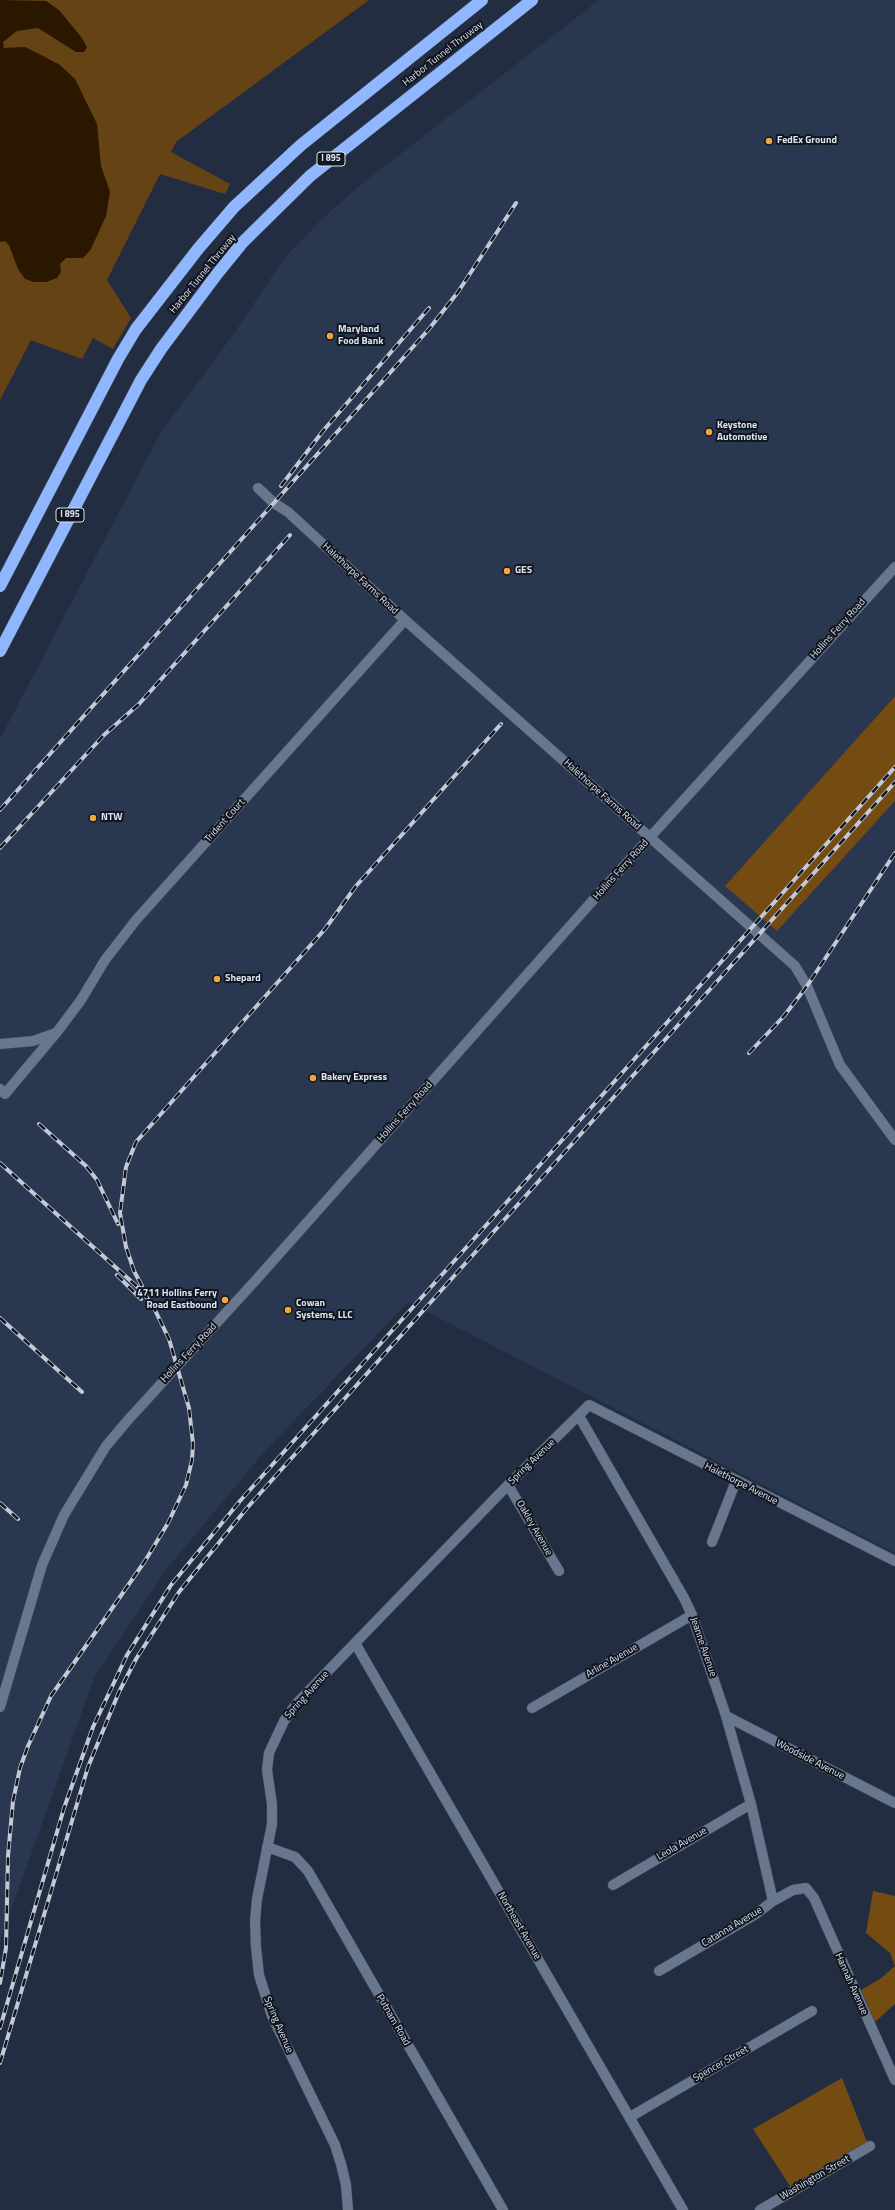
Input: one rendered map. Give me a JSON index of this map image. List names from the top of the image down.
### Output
{
  "streets": {
    "highway": ["Harbor Tunnel Thruway", "I 895"],
    "street": [
      "Halethorpe Farms Road",
      "Hollins Ferry Road",
      "Trident Court",
      "Spring Avenue",
      "Halethorpe Avenue",
      "Oakley Avenue",
      "Jeanne Avenue",
      "Arline Avenue",
      "Woodside Avenue",
      "Leola Avenue",
      "Northeast Avenue",
      "Catanna Avenue",
      "Hannah Avenue",
      "Putnam Road",
      "Spencer Street",
      "Washington Street"
    ]
  },
  "crossings": [
    ["Halethorpe Farms Road", "Hollins Ferry Road"],
    ["Halethorpe Farms Road", "Trident Court"],
    ["Spring Avenue", "Halethorpe Avenue"],
    ["Spring Avenue", "Oakley Avenue"],
    ["Spring Avenue", "Jeanne Avenue"],
    ["Spring Avenue", "Northeast Avenue"],
    ["Spring Avenue", "Putnam Road"],
    ["Jeanne Avenue", "Arline Avenue"],
    ["Jeanne Avenue", "Woodside Avenue"],
    ["Jeanne Avenue", "Leola Avenue"],
    ["Jeanne Avenue", "Catanna Avenue"],
    ["Northeast Avenue", "Spencer Street"],
    ["Catanna Avenue", "Hannah Avenue"]
  ],
  "places": [
    "FedEx Ground",
    "Maryland Food Bank",
    "Keystone Automotive",
    "GES",
    "NTW",
    "Shepard",
    "Bakery Express",
    "4711 Hollins Ferry Road Eastbound",
    "Cowan Systems, LLC"
  ]
}
